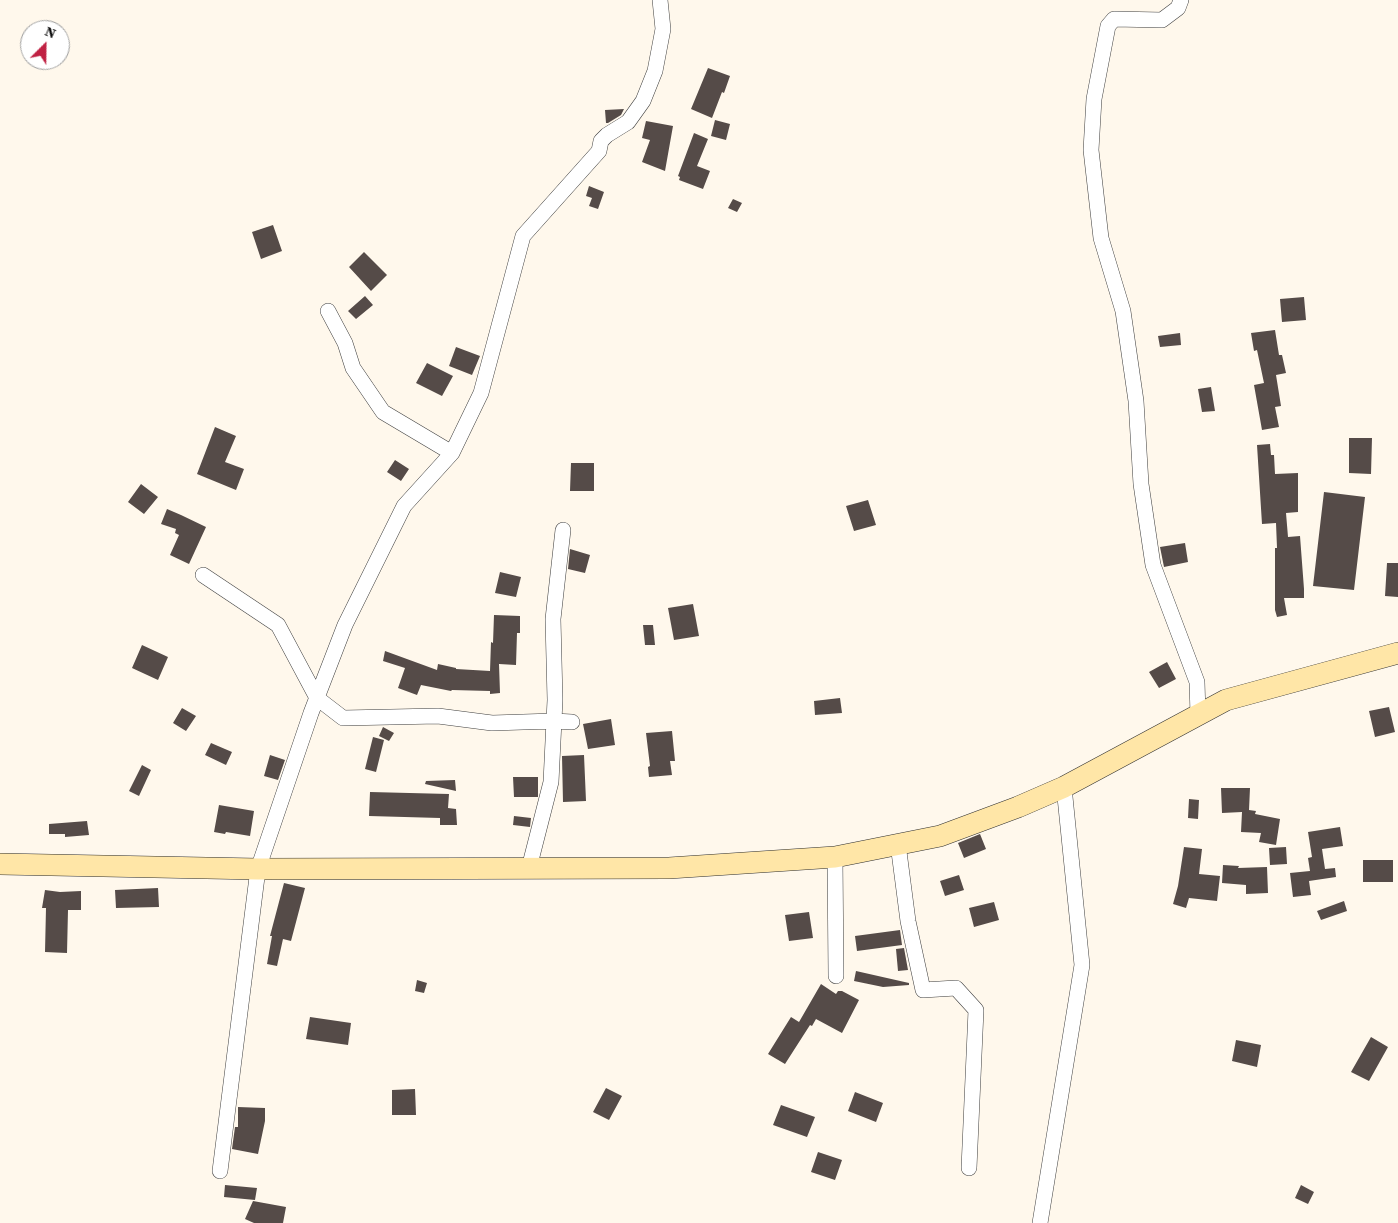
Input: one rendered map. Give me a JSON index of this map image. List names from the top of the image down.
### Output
{
  "north": "top right"
}
